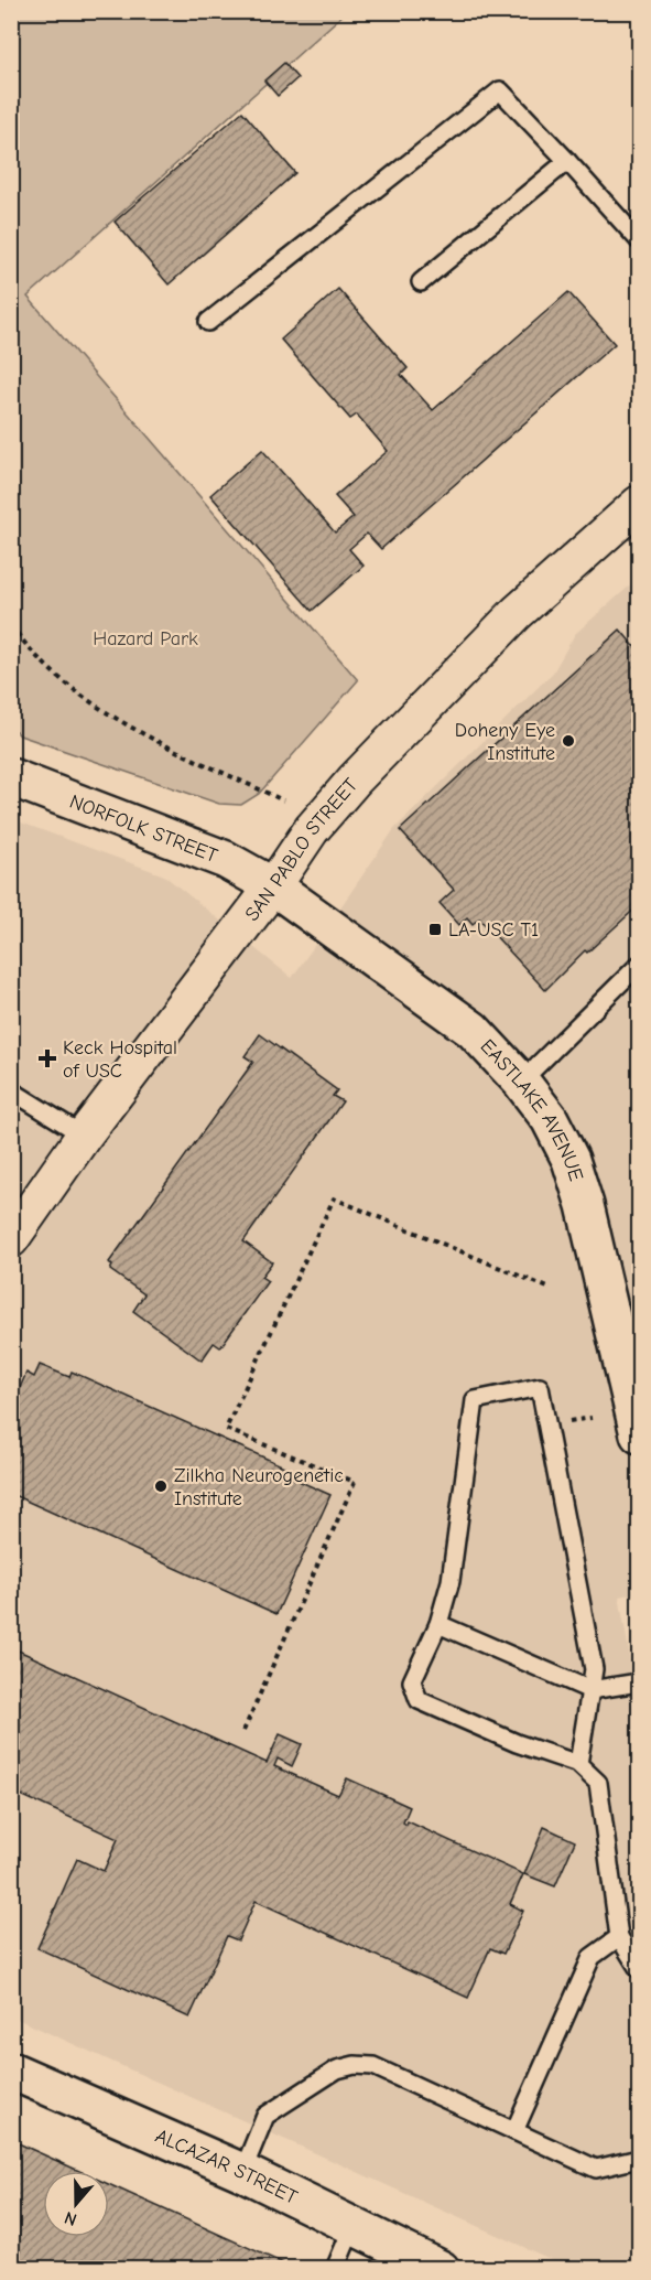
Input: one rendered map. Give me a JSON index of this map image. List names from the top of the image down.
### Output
{
  "streets": {
    "street": [
      "NORFOLK STREET",
      "SAN PABLO STREET",
      "EASTLAKE AVENUE",
      "ALCAZAR STREET"
    ]
  },
  "crossings": [
    ["NORFOLK STREET", "SAN PABLO STREET"],
    ["NORFOLK STREET", "EASTLAKE AVENUE"],
    ["SAN PABLO STREET", "EASTLAKE AVENUE"]
  ],
  "parks": ["Hazard Park"],
  "places": {
    "other": ["Doheny Eye Institute", "Zilkha Neurogenetic Institute"],
    "transit": ["LA-USC T1"],
    "health": ["Keck Hospital of USC"]
  },
  "north": "bottom"
}
